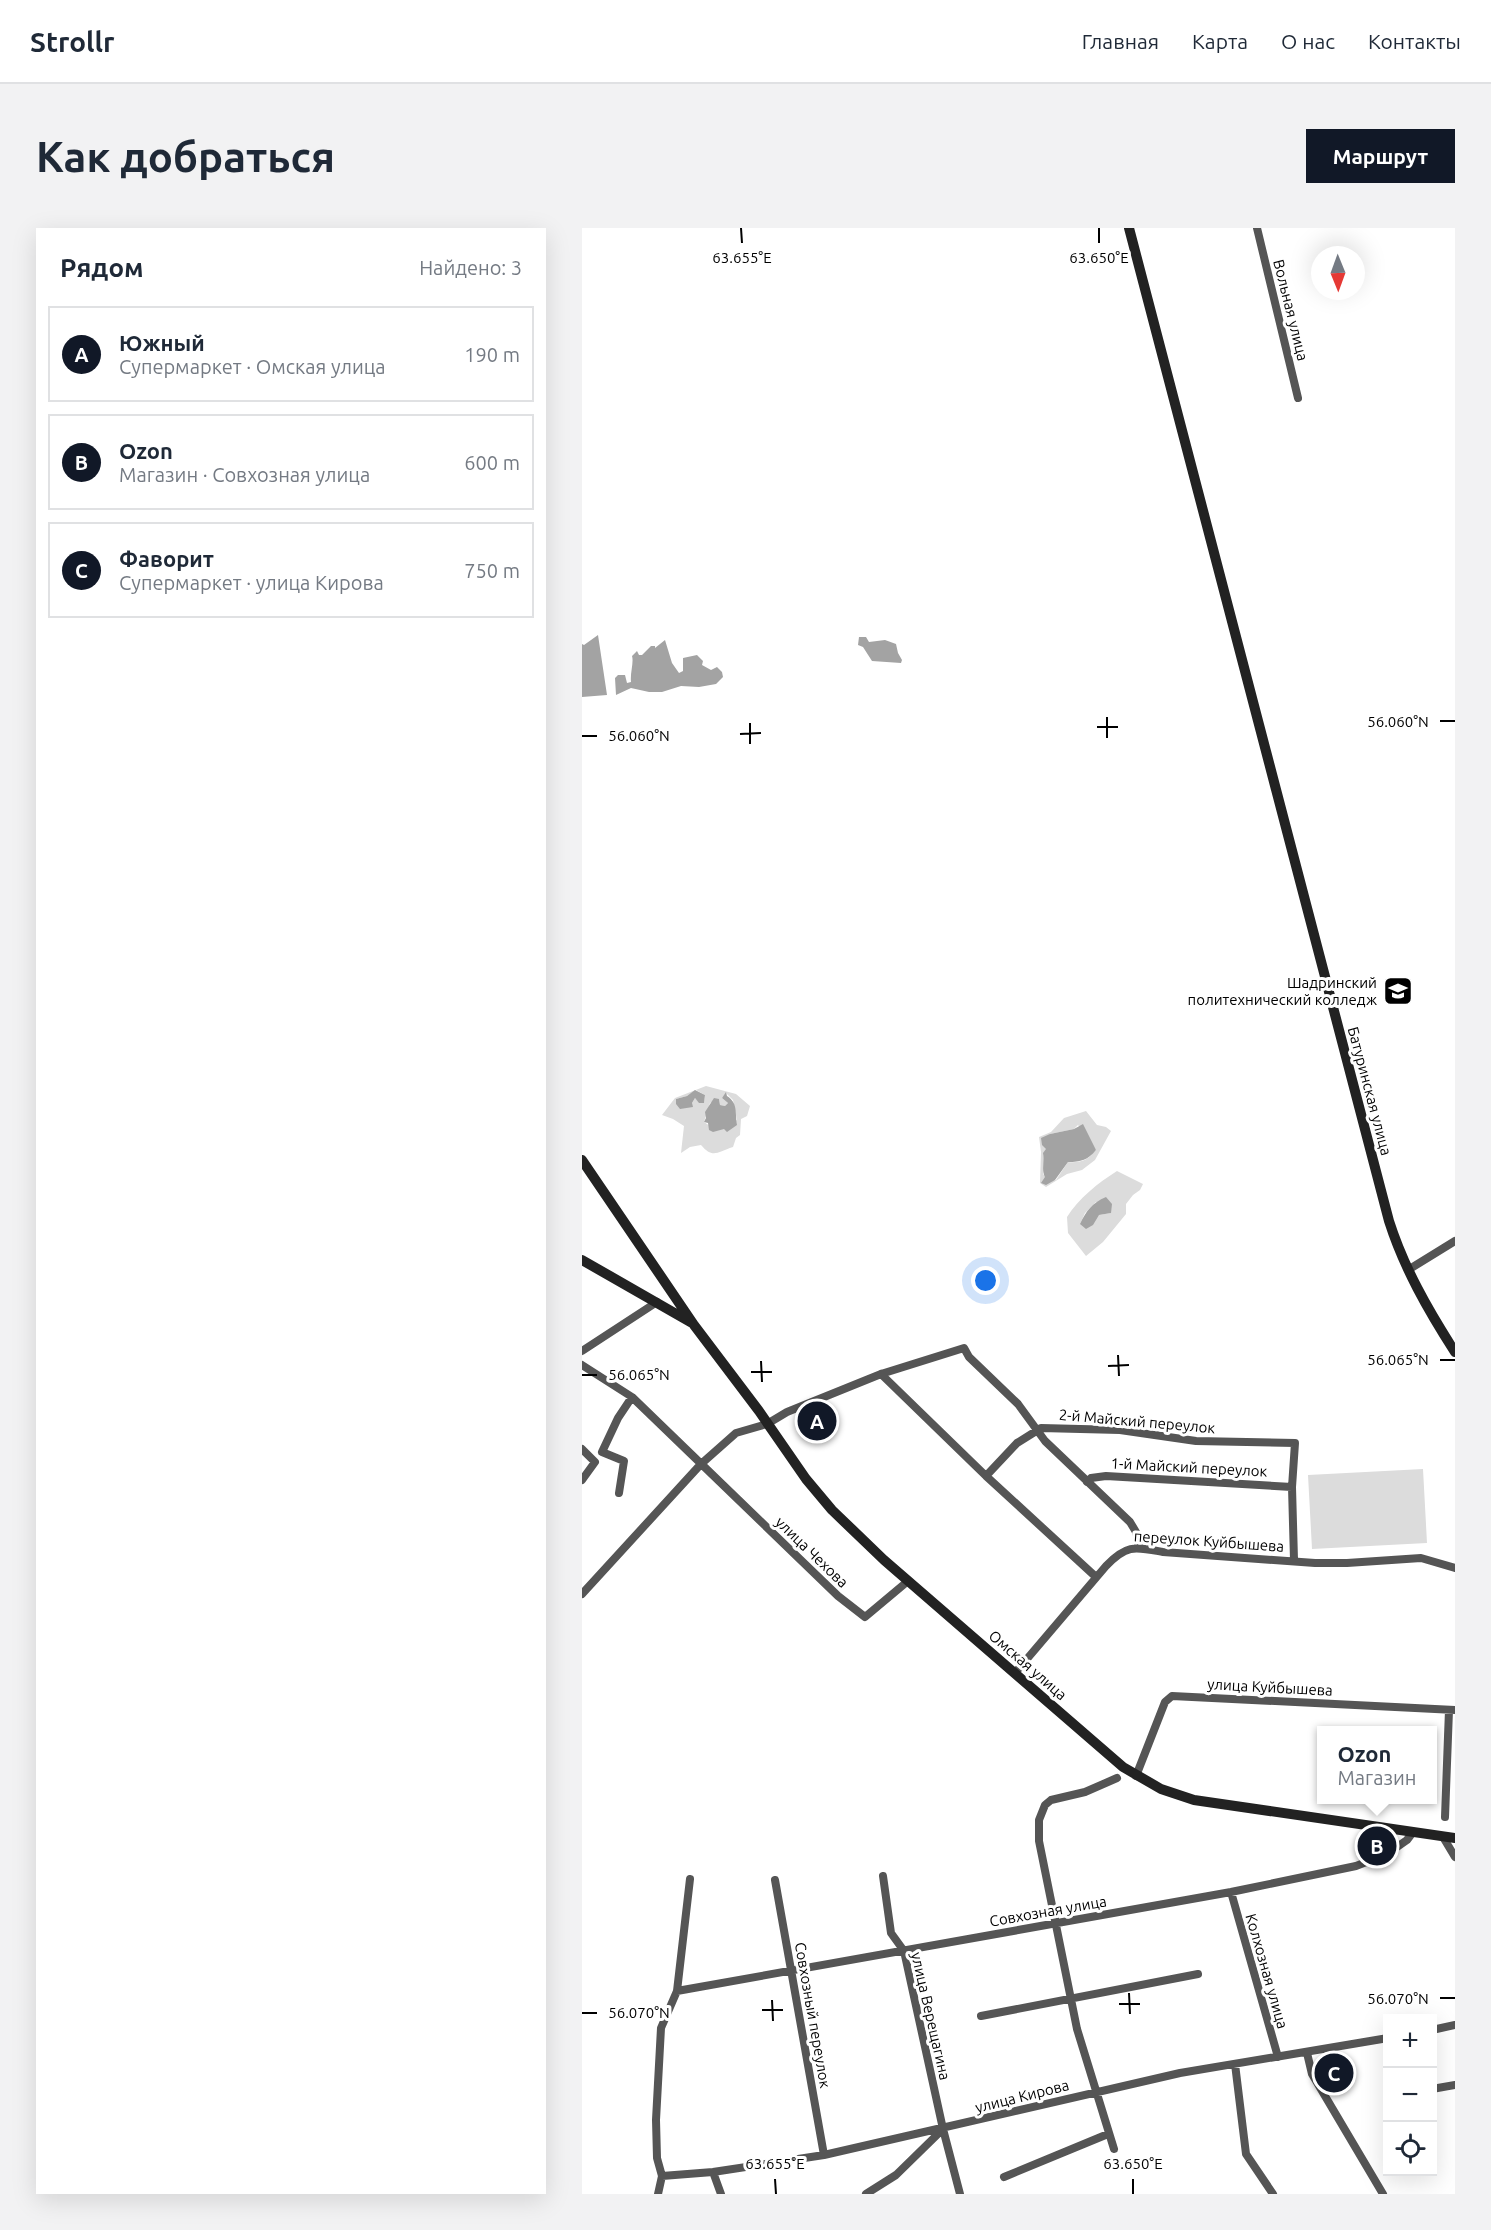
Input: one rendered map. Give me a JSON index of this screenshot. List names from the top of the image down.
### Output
{
  "streets": {
    "street": [
      "Вольная улица",
      "Батуринская улица",
      "2-й Майский переулок",
      "1-й Майский переулок",
      "переулок Куйбышева",
      "улица Чехова",
      "Омская улица",
      "улица Куйбышева",
      "Совхозная улица",
      "Колхозная улица",
      "Совхозный переулок",
      "улица Верещагина",
      "улица Кирова"
    ]
  },
  "crossings": [
    ["2-й Майский переулок", "1-й Майский переулок"],
    ["2-й Майский переулок", "переулок Куйбышева"],
    ["переулок Куйбышева", "Омская улица"],
    ["улица Чехова", "Омская улица"],
    ["Омская улица", "улица Куйбышева"],
    ["Омская улица", "Совхозная улица"],
    ["Совхозная улица", "Колхозная улица"],
    ["Совхозная улица", "Совхозный переулок"],
    ["Совхозная улица", "улица Верещагина"],
    ["Колхозная улица", "улица Кирова"],
    ["Совхозный переулок", "улица Кирова"],
    ["улица Верещагина", "улица Кирова"]
  ],
  "places": {
    "school or university": ["Шадринский политехнический колледж"]
  },
  "north": "bottom",
  "page": {
    "header": "Strollr",
    "nav": [
      "Главная",
      "Карта",
      "О нас",
      "Контакты"
    ],
    "buttons": "Маршрут",
    "title": "Как добраться",
    "heading": ["Рядом", "Найдено: 3"],
    "list": [
      {
        "mark": "A",
        "name": "Южный",
        "note": "Супермаркет · Омская улица",
        "value": "190 m"
      },
      {
        "mark": "B",
        "name": "Ozon",
        "note": "Магазин · Совхозная улица",
        "value": "600 m"
      },
      {
        "mark": "C",
        "name": "Фаворит",
        "note": "Супермаркет · улица Кирова",
        "value": "750 m"
      }
    ],
    "pins": ["A", "B", "C"],
    "popup": ["Ozon", "Магазин"],
    "map_buttons": ["+", "−"]
  },
  "coordinates": [
    "63.655°E",
    "63.650°E",
    "56.060°N",
    "56.065°N",
    "56.070°N"
  ]
}
